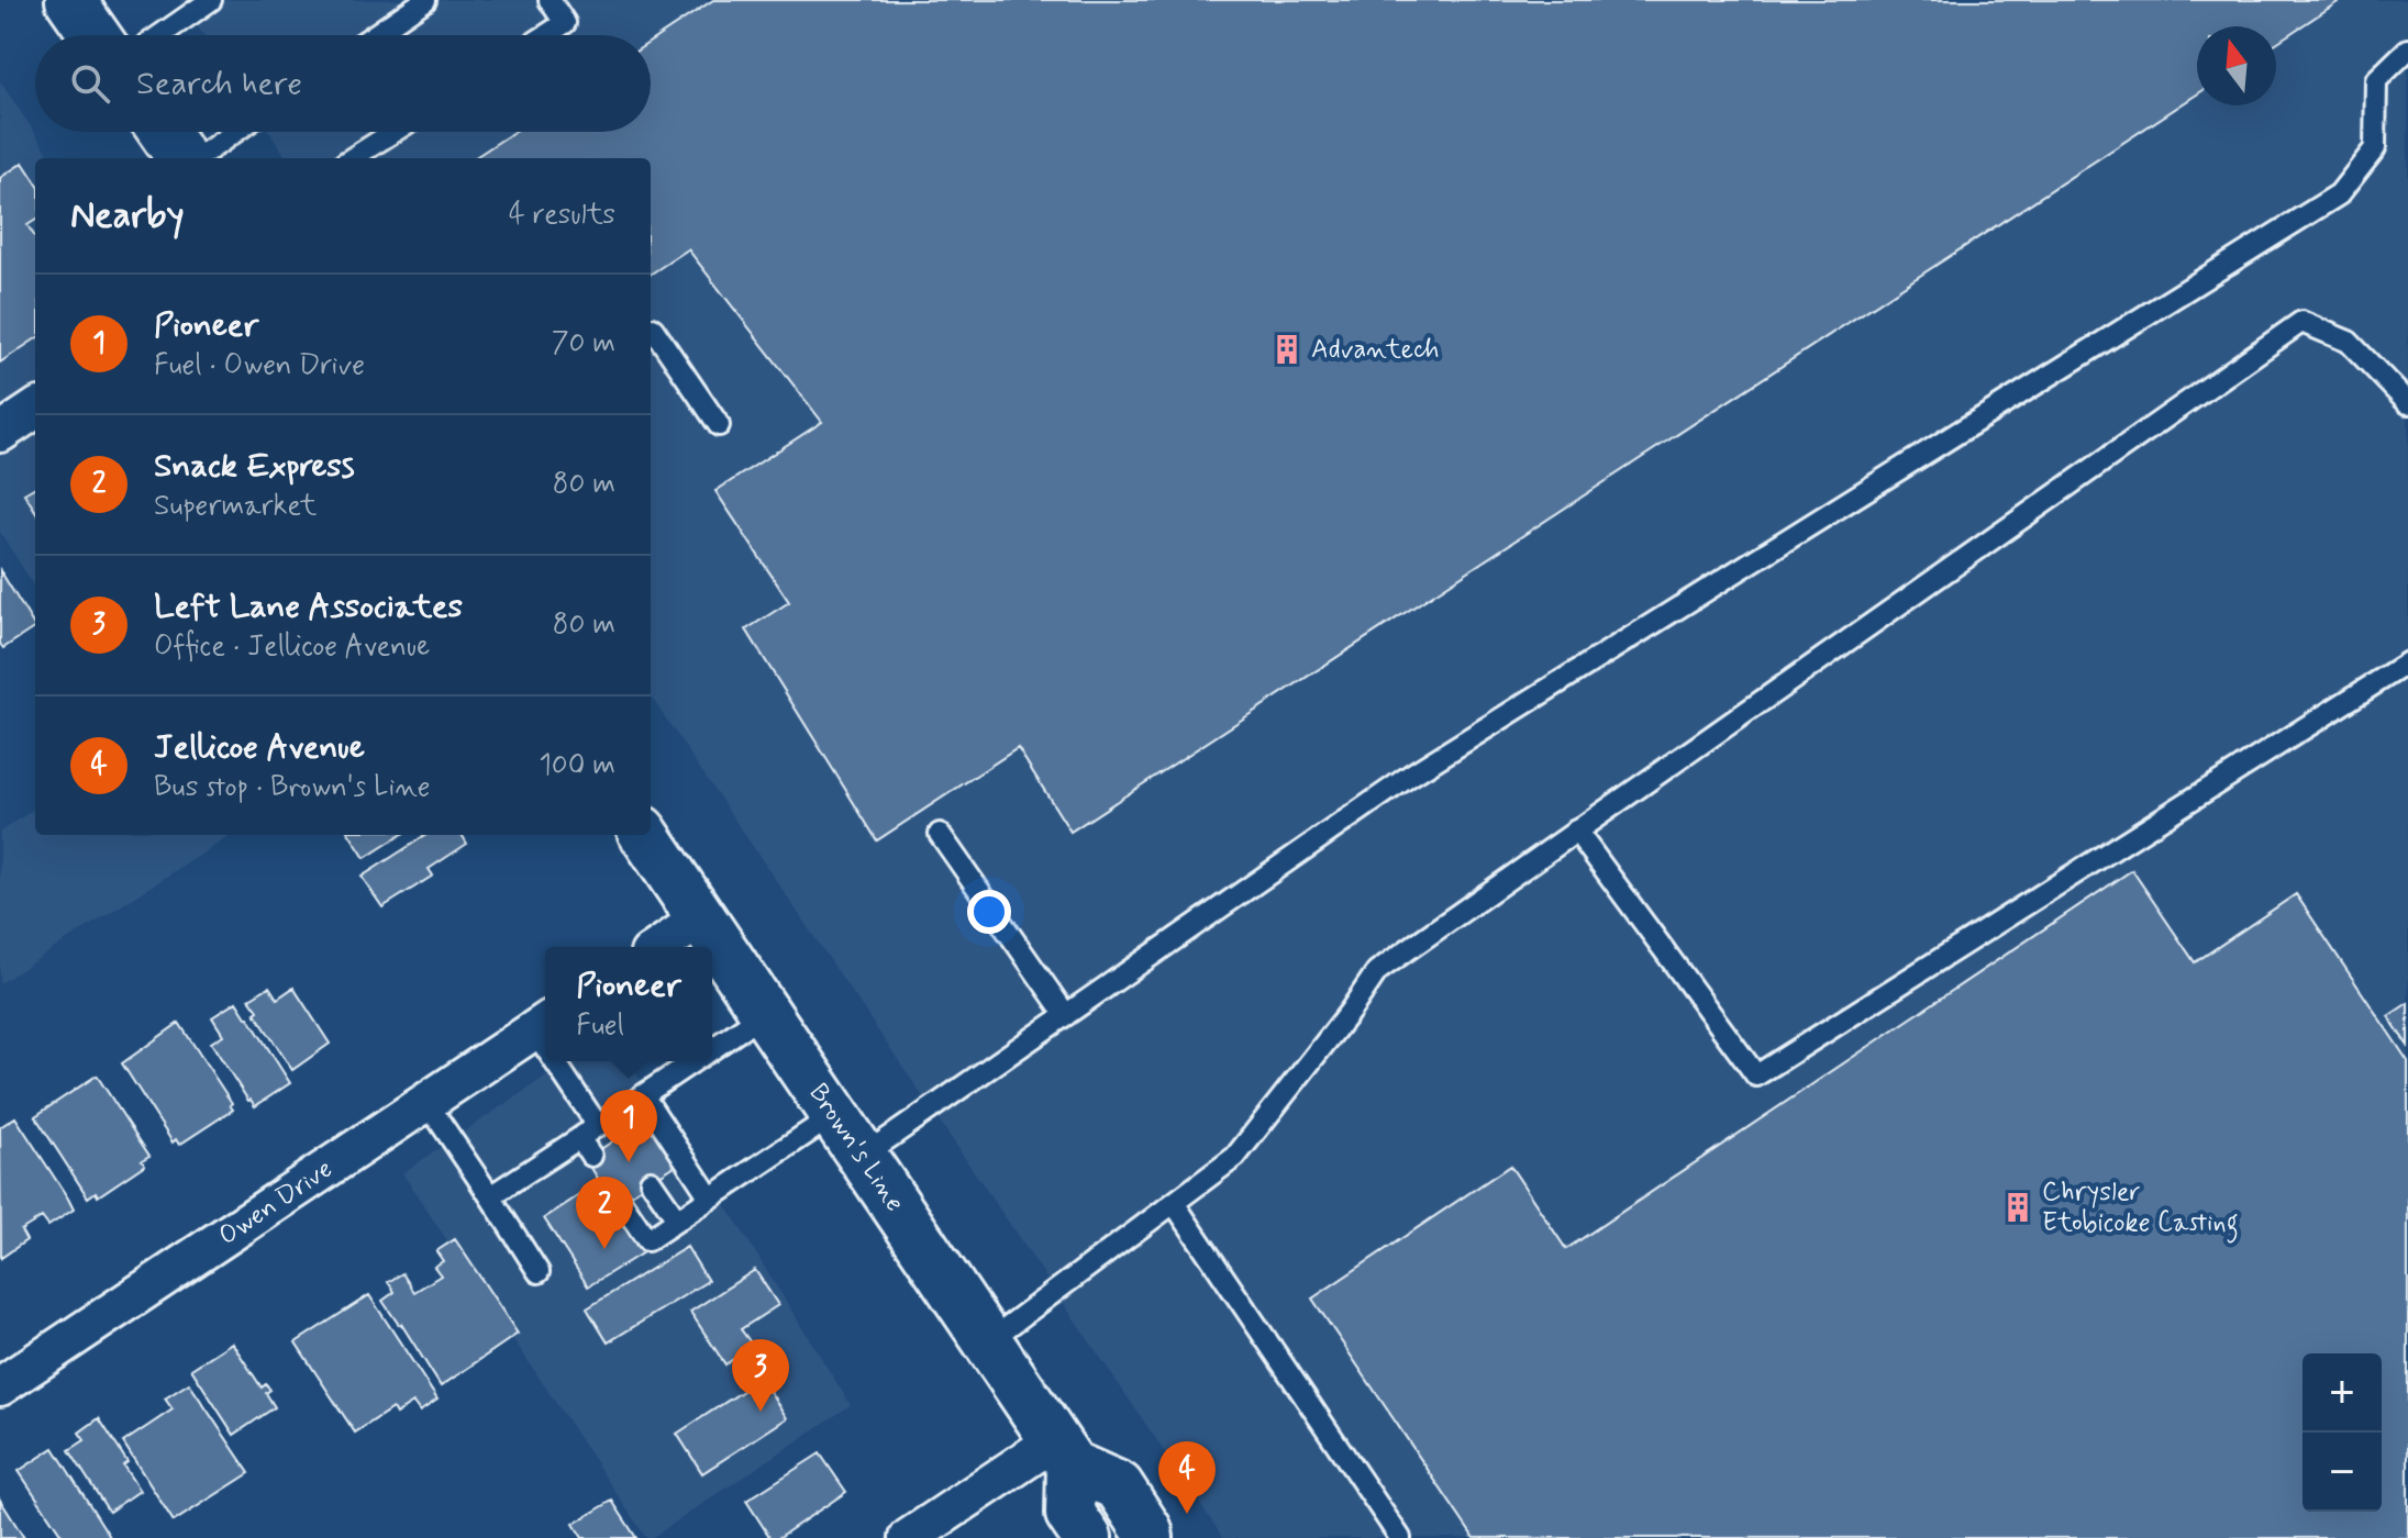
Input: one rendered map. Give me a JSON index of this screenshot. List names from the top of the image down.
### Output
{
  "streets": {
    "main road": ["Brown's Line"],
    "street": ["Owen Drive"]
  },
  "places": {
    "building": ["Advantech", "Chrysler Etobicoke Casting"]
  },
  "north": "top",
  "page": {
    "search": "Search here",
    "heading": ["Nearby", "4 results"],
    "list": [
      {
        "mark": "1",
        "name": "Pioneer",
        "note": "Fuel · Owen Drive",
        "value": "70 m"
      },
      {
        "mark": "2",
        "name": "Snack Express",
        "note": "Supermarket",
        "value": "80 m"
      },
      {
        "mark": "3",
        "name": "Left Lane Associates",
        "note": "Office · Jellicoe Avenue",
        "value": "80 m"
      },
      {
        "mark": "4",
        "name": "Jellicoe Avenue",
        "note": "Bus stop · Brown's Line",
        "value": "100 m"
      }
    ],
    "popup": ["Pioneer", "Fuel"],
    "pins": [
      "1",
      "2",
      "3",
      "4"
    ],
    "map_buttons": ["+", "−"]
  }
}
